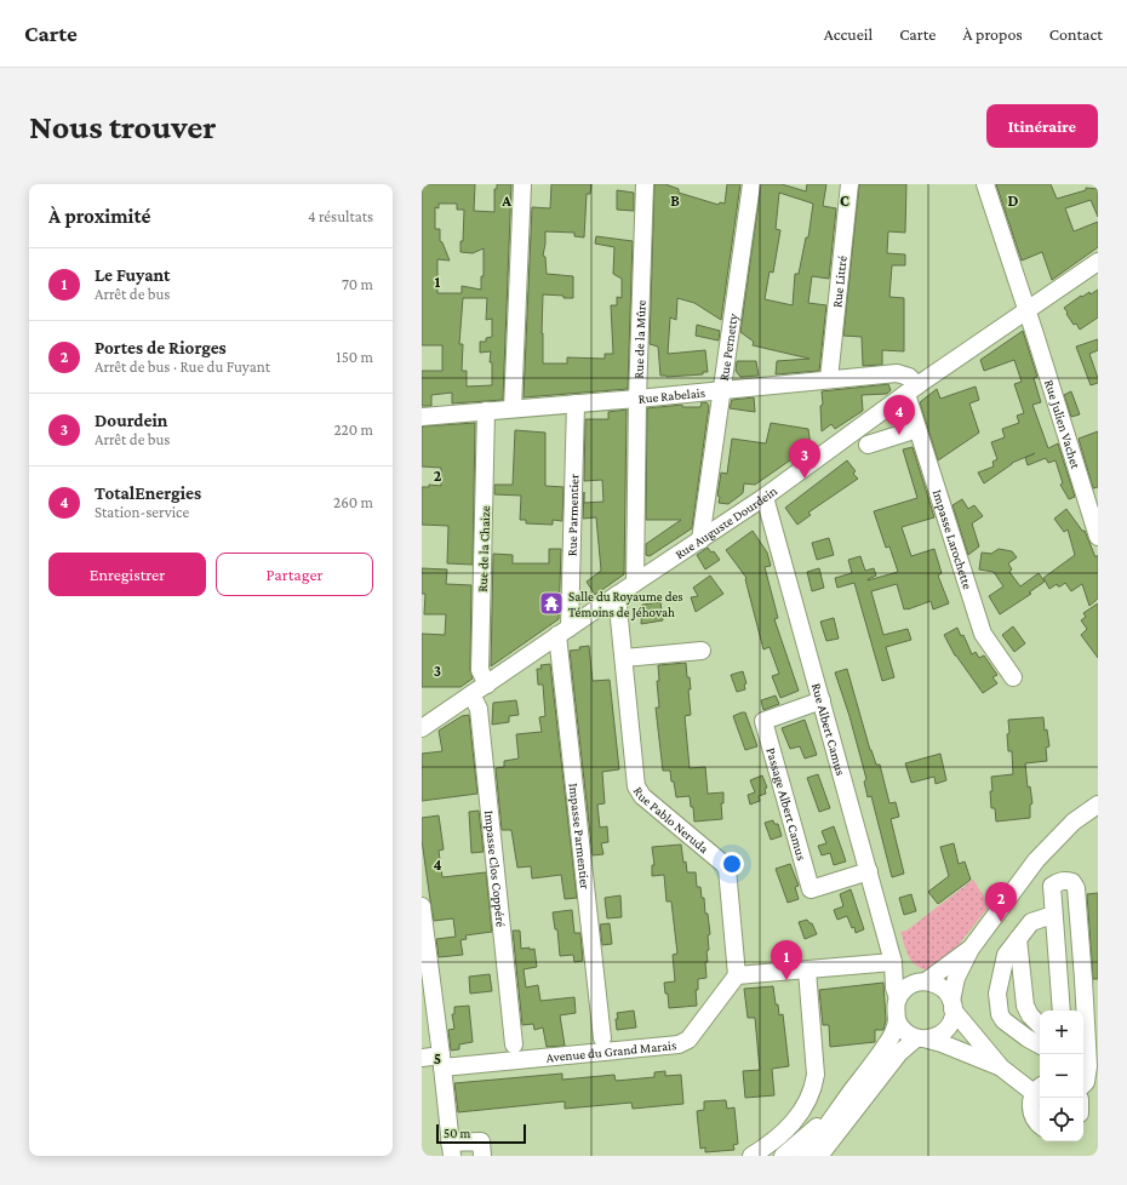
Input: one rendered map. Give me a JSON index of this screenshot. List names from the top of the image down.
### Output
{
  "streets": {
    "street": [
      "Rue Littré",
      "Rue de la Mûre",
      "Rue Pernetty",
      "Rue Rabelais",
      "Rue Julien Vachet",
      "Rue Parmentier",
      "Rue Auguste Dourdein",
      "Impasse Larochette",
      "Rue de la Chaize",
      "Rue Albert Camus",
      "Passage Albert Camus",
      "Rue Pablo Neruda",
      "Impasse Parmentier",
      "Impasse Clos Coppéré",
      "Avenue du Grand Marais"
    ]
  },
  "crossings": [
    ["Rue Littré", "Rue Rabelais"],
    ["Rue de la Mûre", "Rue Rabelais"],
    ["Rue de la Mûre", "Rue Auguste Dourdein"],
    ["Rue Pernetty", "Rue Rabelais"],
    ["Rue Pernetty", "Rue Auguste Dourdein"],
    ["Rue Rabelais", "Rue Parmentier"],
    ["Rue Rabelais", "Rue Auguste Dourdein"],
    ["Rue Rabelais", "Impasse Larochette"],
    ["Rue Rabelais", "Rue de la Chaize"],
    ["Rue Julien Vachet", "Rue Auguste Dourdein"],
    ["Rue Parmentier", "Rue Auguste Dourdein"],
    ["Rue Parmentier", "Impasse Parmentier"],
    ["Rue Auguste Dourdein", "Impasse Larochette"],
    ["Rue Auguste Dourdein", "Rue de la Chaize"],
    ["Rue Auguste Dourdein", "Rue Albert Camus"],
    ["Rue Auguste Dourdein", "Rue Pablo Neruda"],
    ["Rue Auguste Dourdein", "Impasse Parmentier"],
    ["Rue Auguste Dourdein", "Impasse Clos Coppéré"],
    ["Rue Albert Camus", "Passage Albert Camus"],
    ["Rue Pablo Neruda", "Avenue du Grand Marais"]
  ],
  "places": {
    "temple": ["Salle du Royaume des Témoins de Jéhovah"]
  },
  "scale_bar": "50 m",
  "page": {
    "header": "Carte",
    "nav": [
      "Accueil",
      "Carte",
      "À propos",
      "Contact"
    ],
    "buttons": [
      "Itinéraire",
      ["Enregistrer", "Partager"]
    ],
    "title": "Nous trouver",
    "heading": ["À proximité", "4 résultats"],
    "list": [
      {
        "mark": "1",
        "name": "Le Fuyant",
        "note": "Arrêt de bus",
        "value": "70 m"
      },
      {
        "mark": "2",
        "name": "Portes de Riorges",
        "note": "Arrêt de bus · Rue du Fuyant",
        "value": "150 m"
      },
      {
        "mark": "3",
        "name": "Dourdein",
        "note": "Arrêt de bus",
        "value": "220 m"
      },
      {
        "mark": "4",
        "name": "TotalEnergies",
        "note": "Station-service",
        "value": "260 m"
      }
    ],
    "pins": [
      "4",
      "3",
      "2",
      "1"
    ],
    "map_buttons": ["+", "−"],
    "scale": "50 m"
  },
  "grid": {
    "columns": [
      "A",
      "B",
      "C",
      "D"
    ],
    "rows": [
      "1",
      "2",
      "3",
      "4",
      "5"
    ]
  }
}
